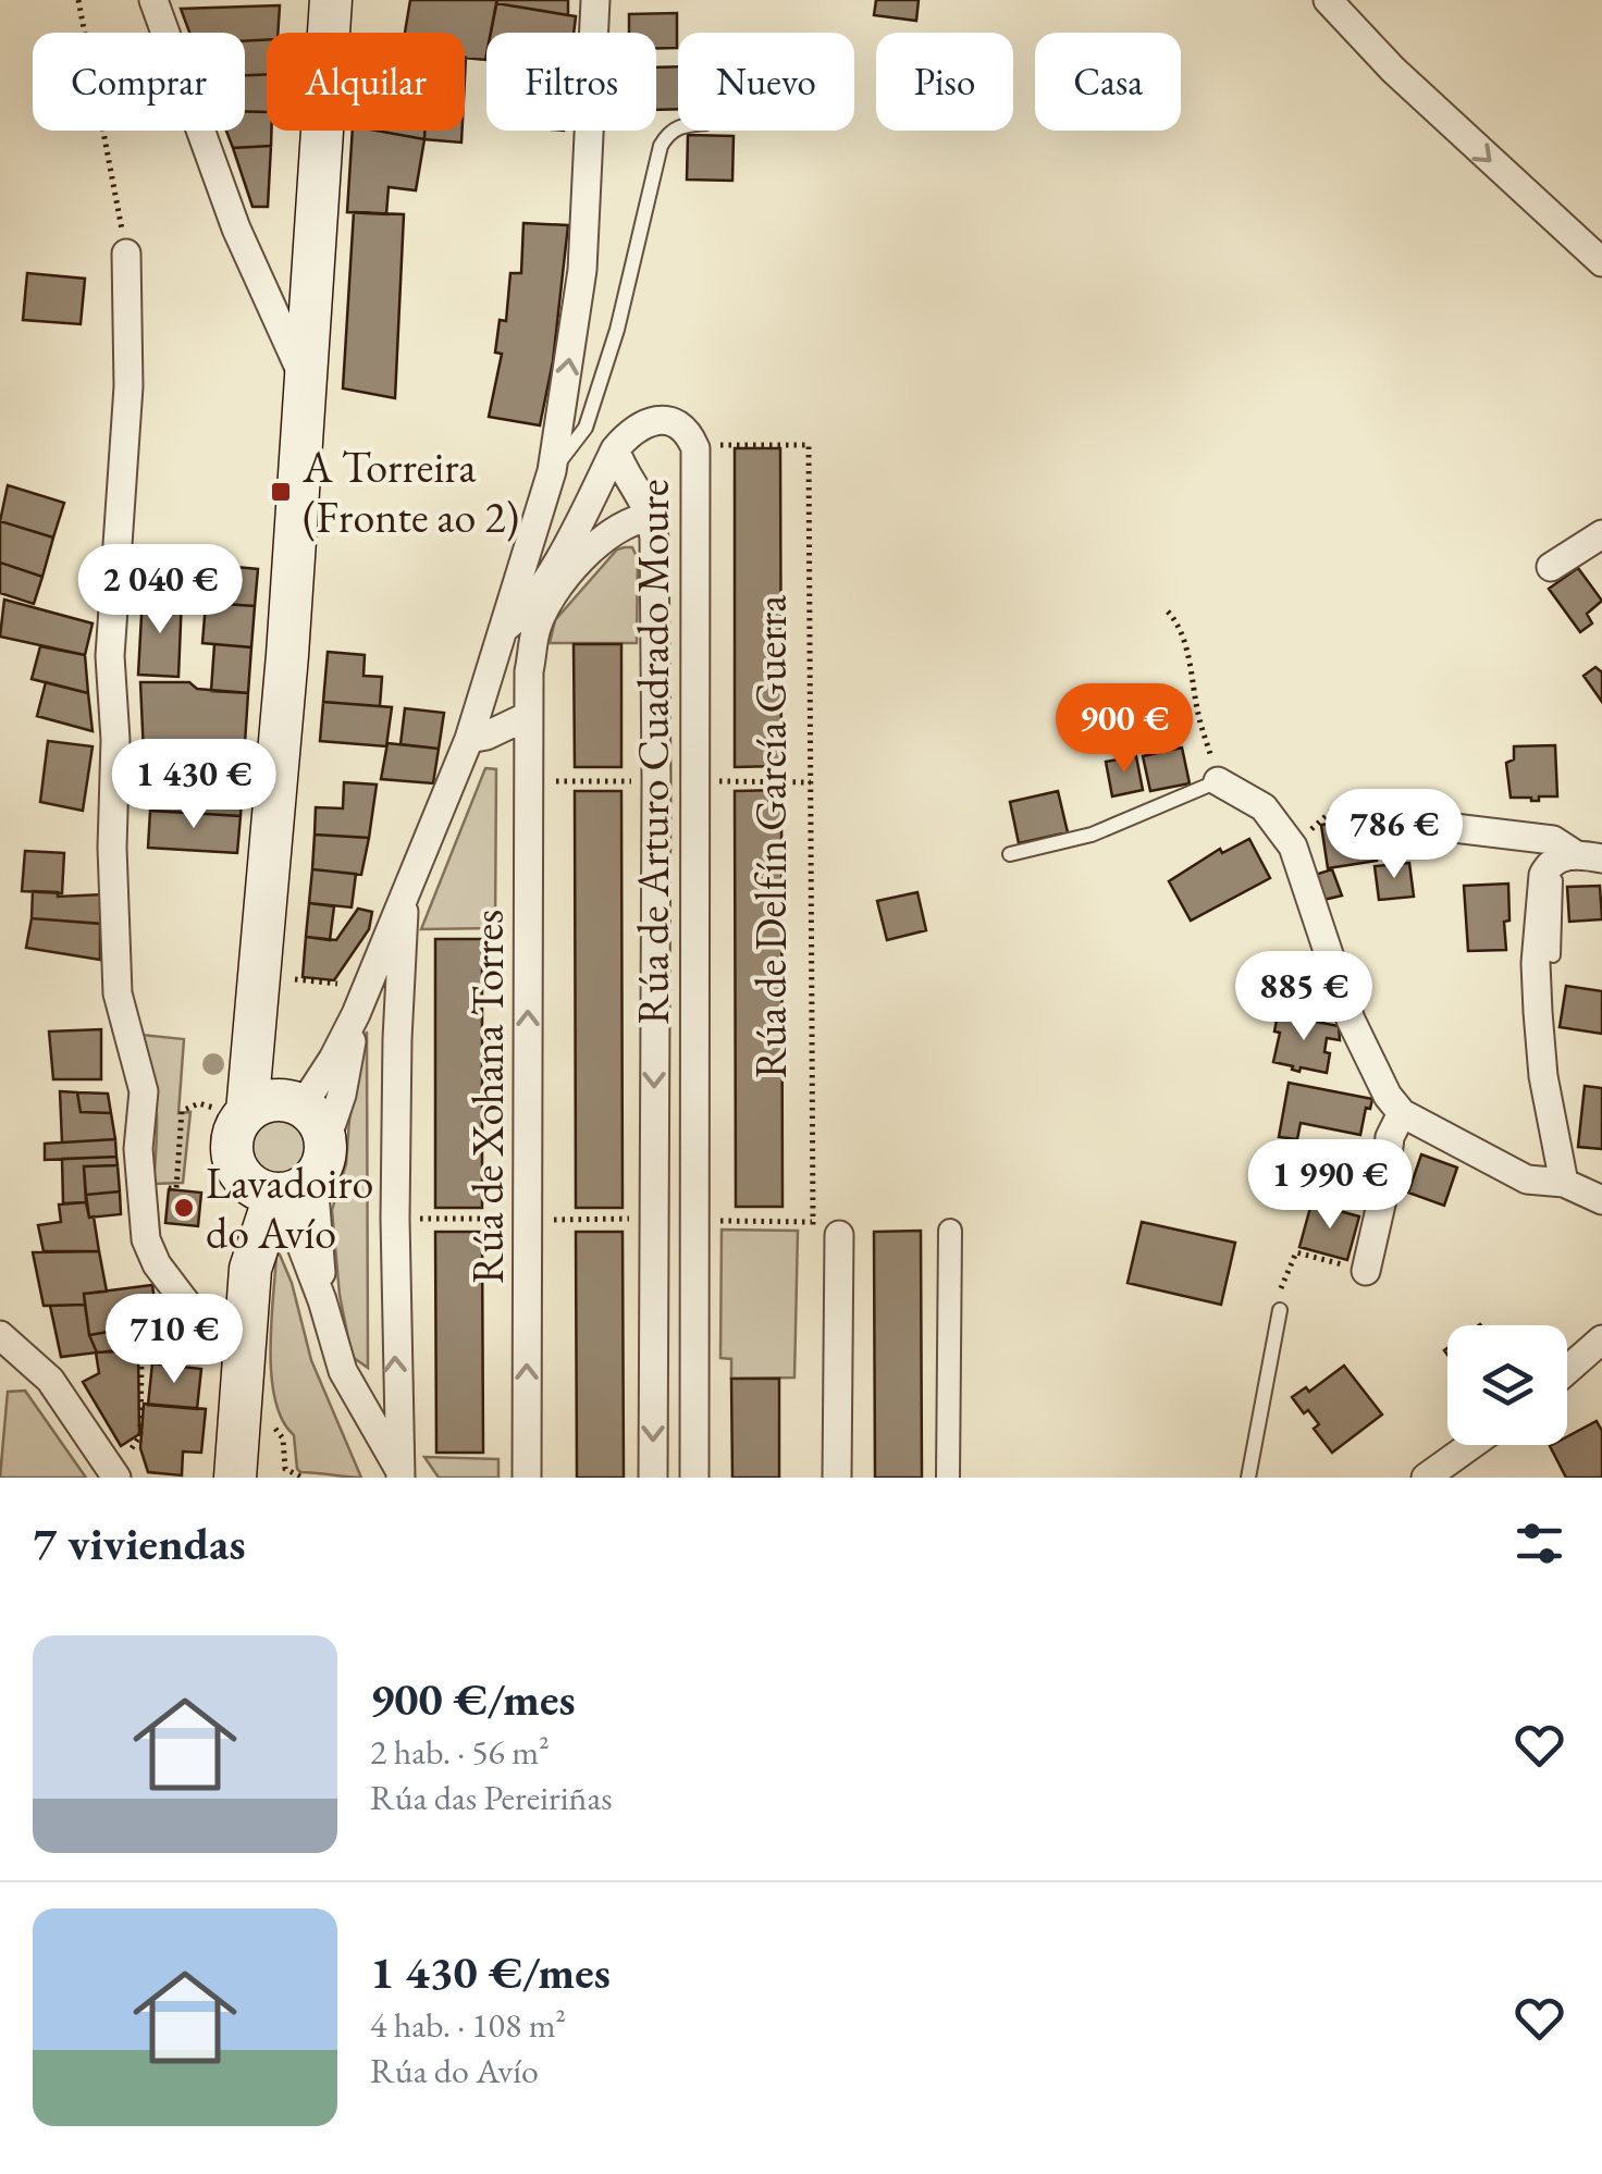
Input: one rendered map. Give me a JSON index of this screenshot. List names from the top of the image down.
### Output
{
  "streets": {
    "street": ["Rúa de Arturo Cuadrado Moure", "Rúa de Xohana Torres"],
    "path": ["Rúa de Delfín García Guerra"]
  },
  "crossings": [
    ["Rúa de Arturo Cuadrado Moure", "Rúa de Delfín García Guerra"],
    ["Rúa de Arturo Cuadrado Moure", "Rúa de Xohana Torres"]
  ],
  "places": {
    "transit": ["A Torreira (Fronte ao 2)"],
    "other": ["Lavadoiro do Avío"]
  },
  "page": {
    "chip": [
      "Comprar",
      "Alquilar",
      "Filtros",
      "Nuevo",
      "Piso",
      "Casa"
    ],
    "price": [
      "2 040 €",
      "900 €",
      "1 430 €",
      "786 €",
      "885 €",
      "1 990 €",
      "710 €"
    ],
    "heading": "7 viviendas",
    "list": [
      {
        "name": "900 €/mes",
        "note": "2 hab. · 56 m² · Rúa das Pereiriñas"
      },
      {
        "name": "1 430 €/mes",
        "note": "4 hab. · 108 m² · Rúa do Avío"
      }
    ]
  }
}
